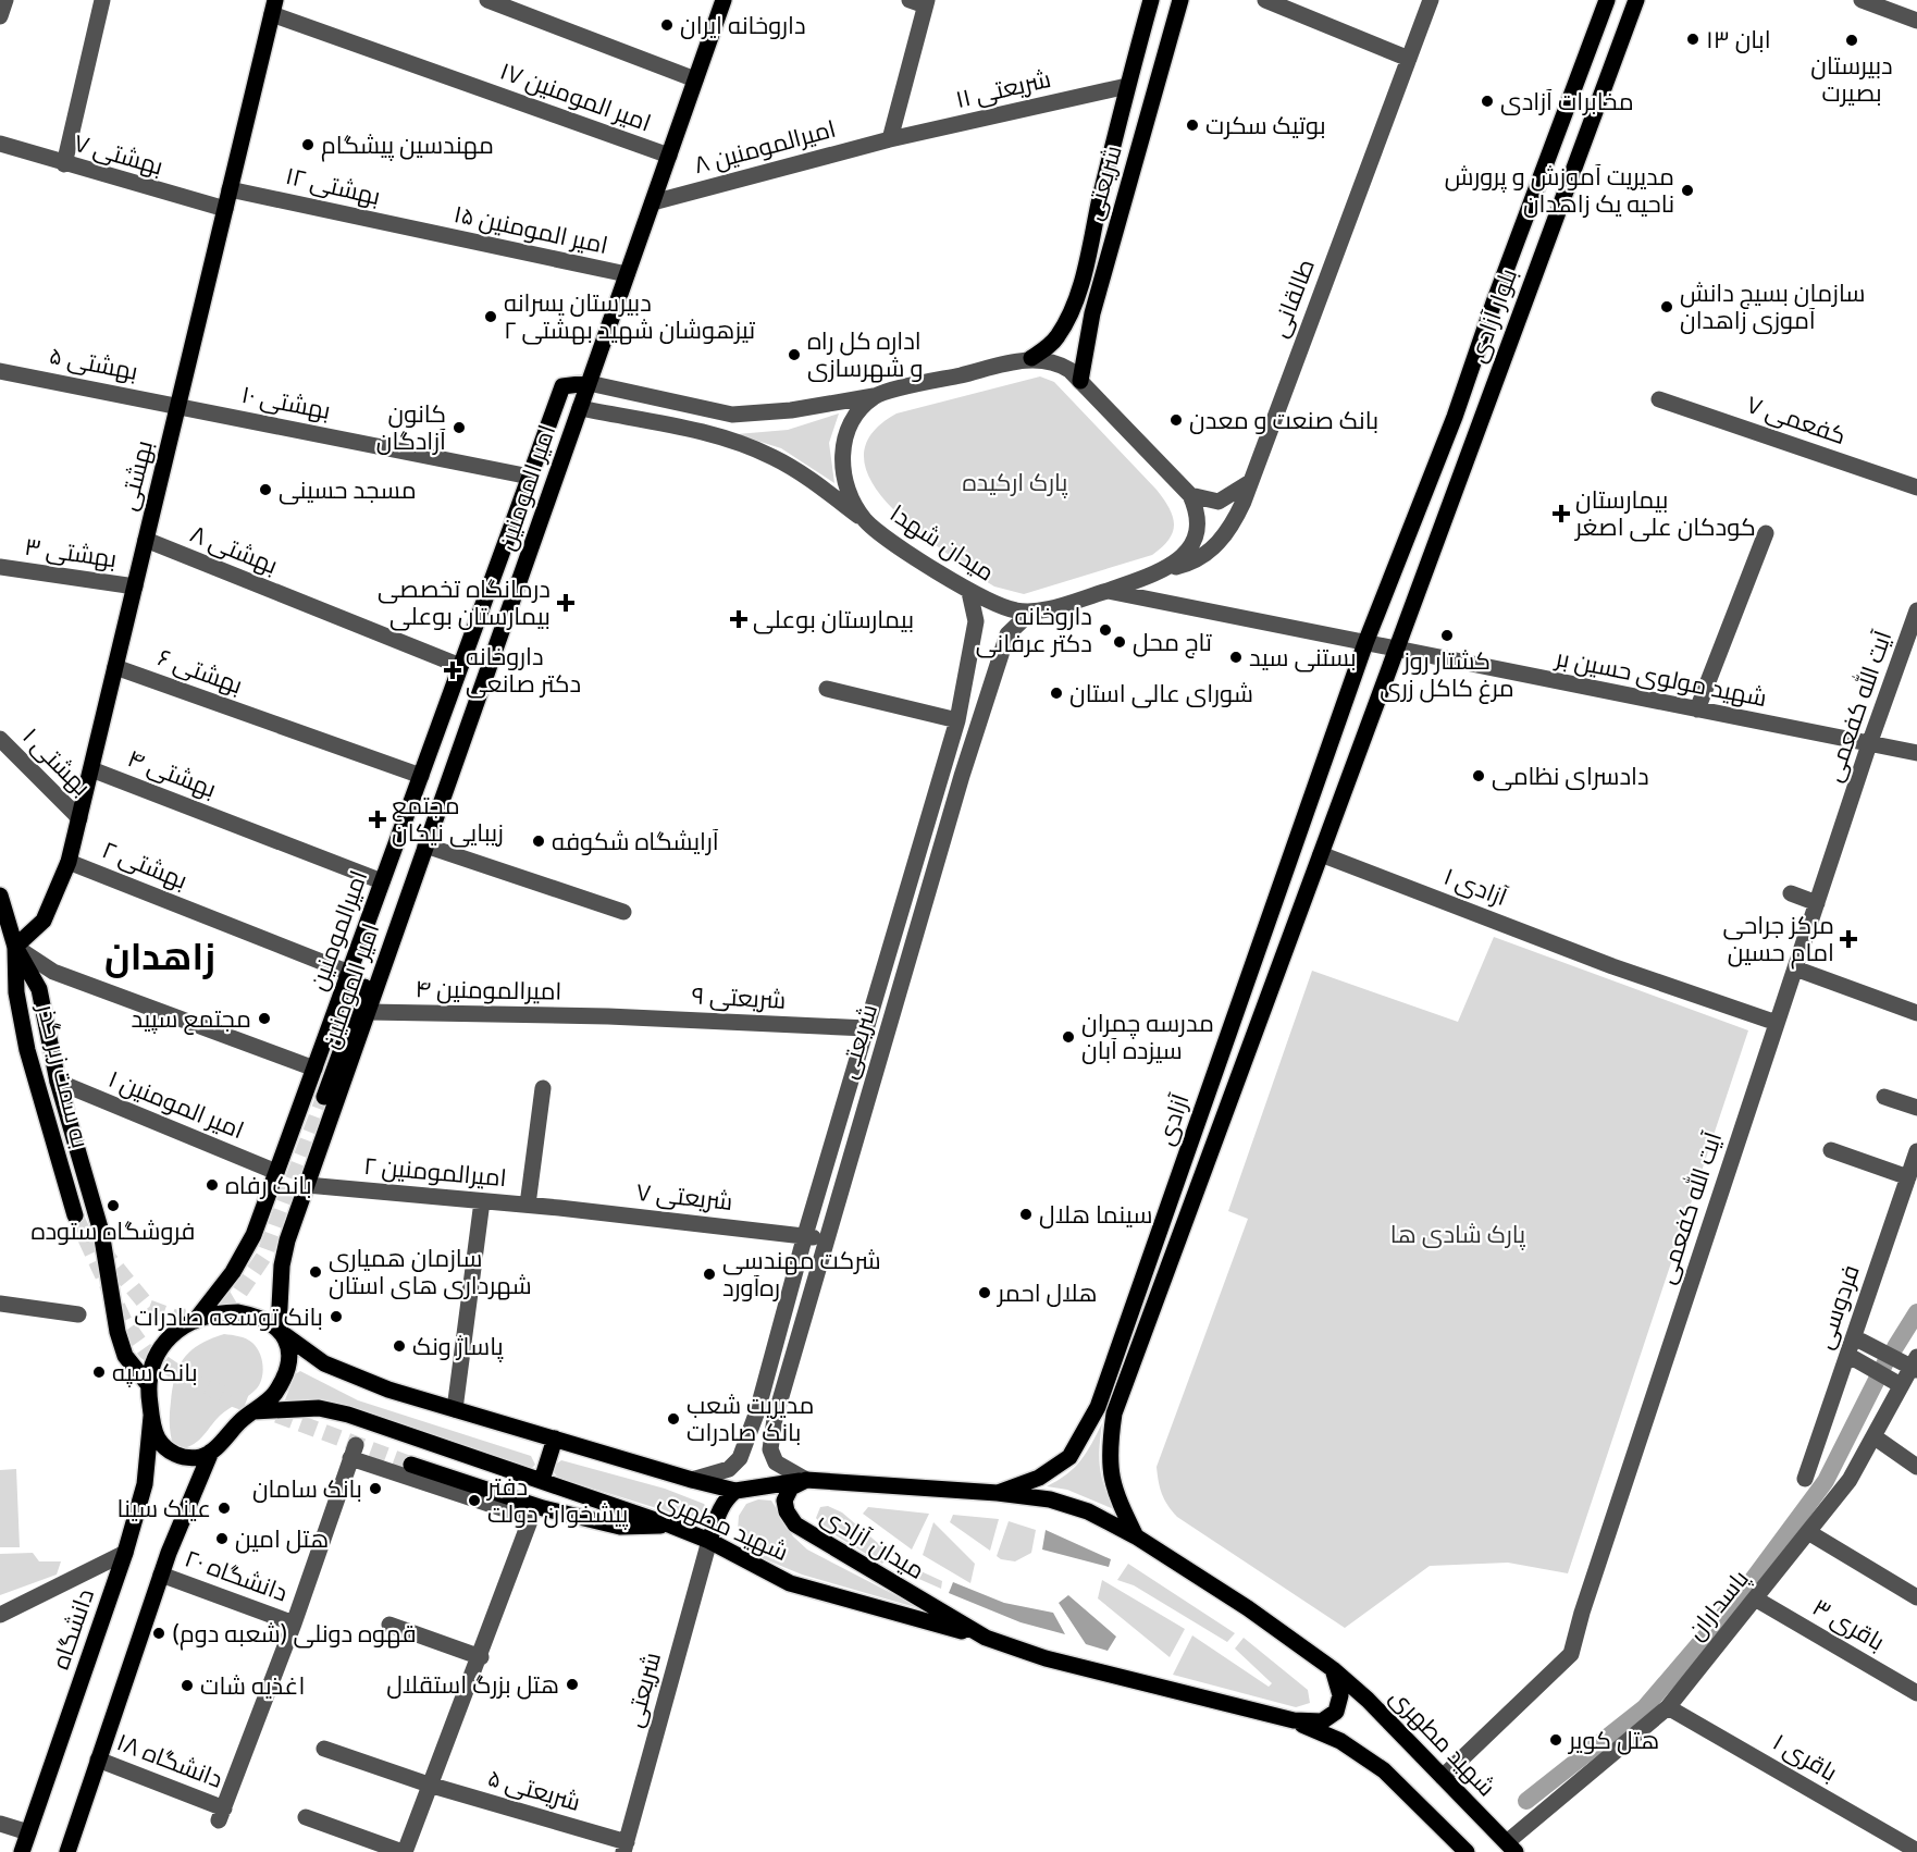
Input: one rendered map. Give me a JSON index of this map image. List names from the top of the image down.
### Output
{
  "streets": {
    "main road": [
      "شریعتی",
      "بلوار آزادی",
      "بهشتی",
      "امیر المومنین",
      "امیرالمومنین",
      "به سمت زیر گذر",
      "آزادی",
      "شهید مطهری",
      "میدان آزادی",
      "دانشگاه"
    ],
    "street": [
      "شریعتی ۱۱",
      "امیر المومنین ۱۷",
      "امیرالمومنین ۸",
      "بهشتی ۷",
      "بهشتی ۱۲",
      "امیر المومنین ۱۵",
      "طالقانی",
      "بهشتی ۵",
      "بهشتی ۱۰",
      "کفعمی ۷",
      "میدان شهدا",
      "بهشتی ۸",
      "بهشتی ۳",
      "بهشتی ۶",
      "شهید مولوی حسین بر",
      "آیت الله کفعمی",
      "بهشتی ۱",
      "بهشتی ۴",
      "بهشتی ۲",
      "آزادی ۱",
      "امیرالمومنین ۴",
      "شریعتی ۹",
      "امیر المومنین ۱",
      "امیرالمومنین ۲",
      "شریعتی ۷",
      "فردوسی",
      "دانشگاه ۲۰",
      "پاسداران",
      "باقری ۳",
      "باقری ۱",
      "دانشگاه ۱۸",
      "شریعتی ۵"
    ]
  },
  "crossings": [
    ["شریعتی ۱۱", "امیرالمومنین ۸"],
    ["شریعتی ۱۱", "شریعتی"],
    ["امیر المومنین ۱۷", "بهشتی"],
    ["امیر المومنین ۱۷", "امیر المومنین"],
    ["امیرالمومنین ۸", "امیر المومنین"],
    ["بهشتی ۷", "بهشتی"],
    ["شریعتی", "میدان شهدا"],
    ["شریعتی", "شریعتی ۷"],
    ["شریعتی", "شهید مطهری"],
    ["شریعتی", "میدان آزادی"],
    ["شریعتی", "شریعتی ۵"],
    ["بهشتی ۱۲", "امیر المومنین ۱۵"],
    ["بهشتی ۱۲", "بهشتی"],
    ["امیر المومنین ۱۵", "امیر المومنین"],
    ["طالقانی", "میدان شهدا"],
    ["بلوار آزادی", "شهید مولوی حسین بر"],
    ["بلوار آزادی", "آزادی"],
    ["بهشتی ۵", "بهشتی ۱۰"],
    ["بهشتی ۵", "بهشتی"],
    ["بهشتی ۱۰", "بهشتی"],
    ["بهشتی ۱۰", "امیرالمومنین"],
    ["بهشتی", "بهشتی ۸"],
    ["بهشتی", "بهشتی ۳"],
    ["بهشتی", "بهشتی ۶"],
    ["بهشتی", "بهشتی ۱"],
    ["بهشتی", "بهشتی ۴"],
    ["بهشتی", "بهشتی ۲"],
    ["بهشتی", "به سمت زیر گذر"],
    ["امیر المومنین", "امیرالمومنین"],
    ["امیر المومنین", "امیرالمومنین ۴"],
    ["امیر المومنین", "امیرالمومنین ۲"],
    ["امیر المومنین", "شهید مطهری"],
    ["امیر المومنین", "دانشگاه"],
    ["بهشتی ۸", "امیرالمومنین"],
    ["بهشتی ۶", "امیرالمومنین"],
    ["شهید مولوی حسین بر", "آیت الله کفعمی"],
    ["شهید مولوی حسین بر", "آزادی"],
    ["آیت الله کفعمی", "آزادی ۱"],
    ["آیت الله کفعمی", "شهید مطهری"],
    ["بهشتی ۴", "امیرالمومنین"],
    ["بهشتی ۲", "امیرالمومنین"],
    ["آزادی ۱", "آزادی"],
    ["امیرالمومنین", "امیر المومنین ۱"],
    ["امیرالمومنین", "شهید مطهری"],
    ["امیرالمومنین", "دانشگاه"],
    ["امیرالمومنین ۴", "شریعتی ۹"],
    ["آزادی", "میدان آزادی"],
    ["امیرالمومنین ۲", "شریعتی ۷"],
    ["شهید مطهری", "میدان آزادی"],
    ["شهید مطهری", "پاسداران"],
    ["شهید مطهری", "دانشگاه"],
    ["دانشگاه ۲۰", "دانشگاه ۱۸"],
    ["پاسداران", "باقری ۳"],
    ["پاسداران", "باقری ۱"]
  ],
  "districts": ["زاهدان"],
  "parks": ["پارک ارکیده", "پارک شادی ها"],
  "places": {
    "other": [
      "داروخانه ایران",
      "۱۳ ابان",
      "دبیرستان بصیرت",
      "مخابرات آزادی",
      "بوتیک سکرت",
      "مهندسین پیشگام",
      "مدیریت آموزش و پرورش ناحیه یک زاهدان",
      "سازمان بسیج دانش آموزی زاهدان",
      "دبیرستان پسرانه تیزهوشان شهید بهشتی ۲",
      "اداره کل راه و شهرسازی",
      "بانک صنعت و معدن",
      "کانون آزادگان",
      "مسجد حسینی",
      "داروخانه دکتر عرفانی",
      "کشتار روز مرغ کاکل زری",
      "تاج محل",
      "بستنی سید",
      "شورای عالی استان",
      "دادسرای نظامی",
      "آرایشگاه شکوفه",
      "مجتمع سپید",
      "مدرسه چمران سیزده آبان",
      "بانک رفاه",
      "فروشگاه ستوده",
      "سینما هلال",
      "سازمان همیاری شهرداری های استان",
      "شرکت مهندسی ره‌آورد",
      "هلال احمر",
      "بانک توسعه صادرات",
      "پاساژ ونک",
      "بانک سپه",
      "مدیریت شعب بانک صادرات",
      "بانک سامان",
      "دفتر پیشخوان دولت",
      "عینک سینا",
      "هتل امین",
      "قهوه دونلی (شعبه دوم)",
      "هتل بزرگ استقلال",
      "اغذیه شات",
      "هتل کویر"
    ],
    "health": [
      "بیمارستان کودکان علی اصغر",
      "درمانگاه تخصصی بیمارستان بوعلی",
      "بیمارستان بوعلی",
      "داروخانه دکتر صانعی",
      "مجتمع زیبایی نیکان",
      "مرکز جراحی امام حسین"
    ]
  }
}
